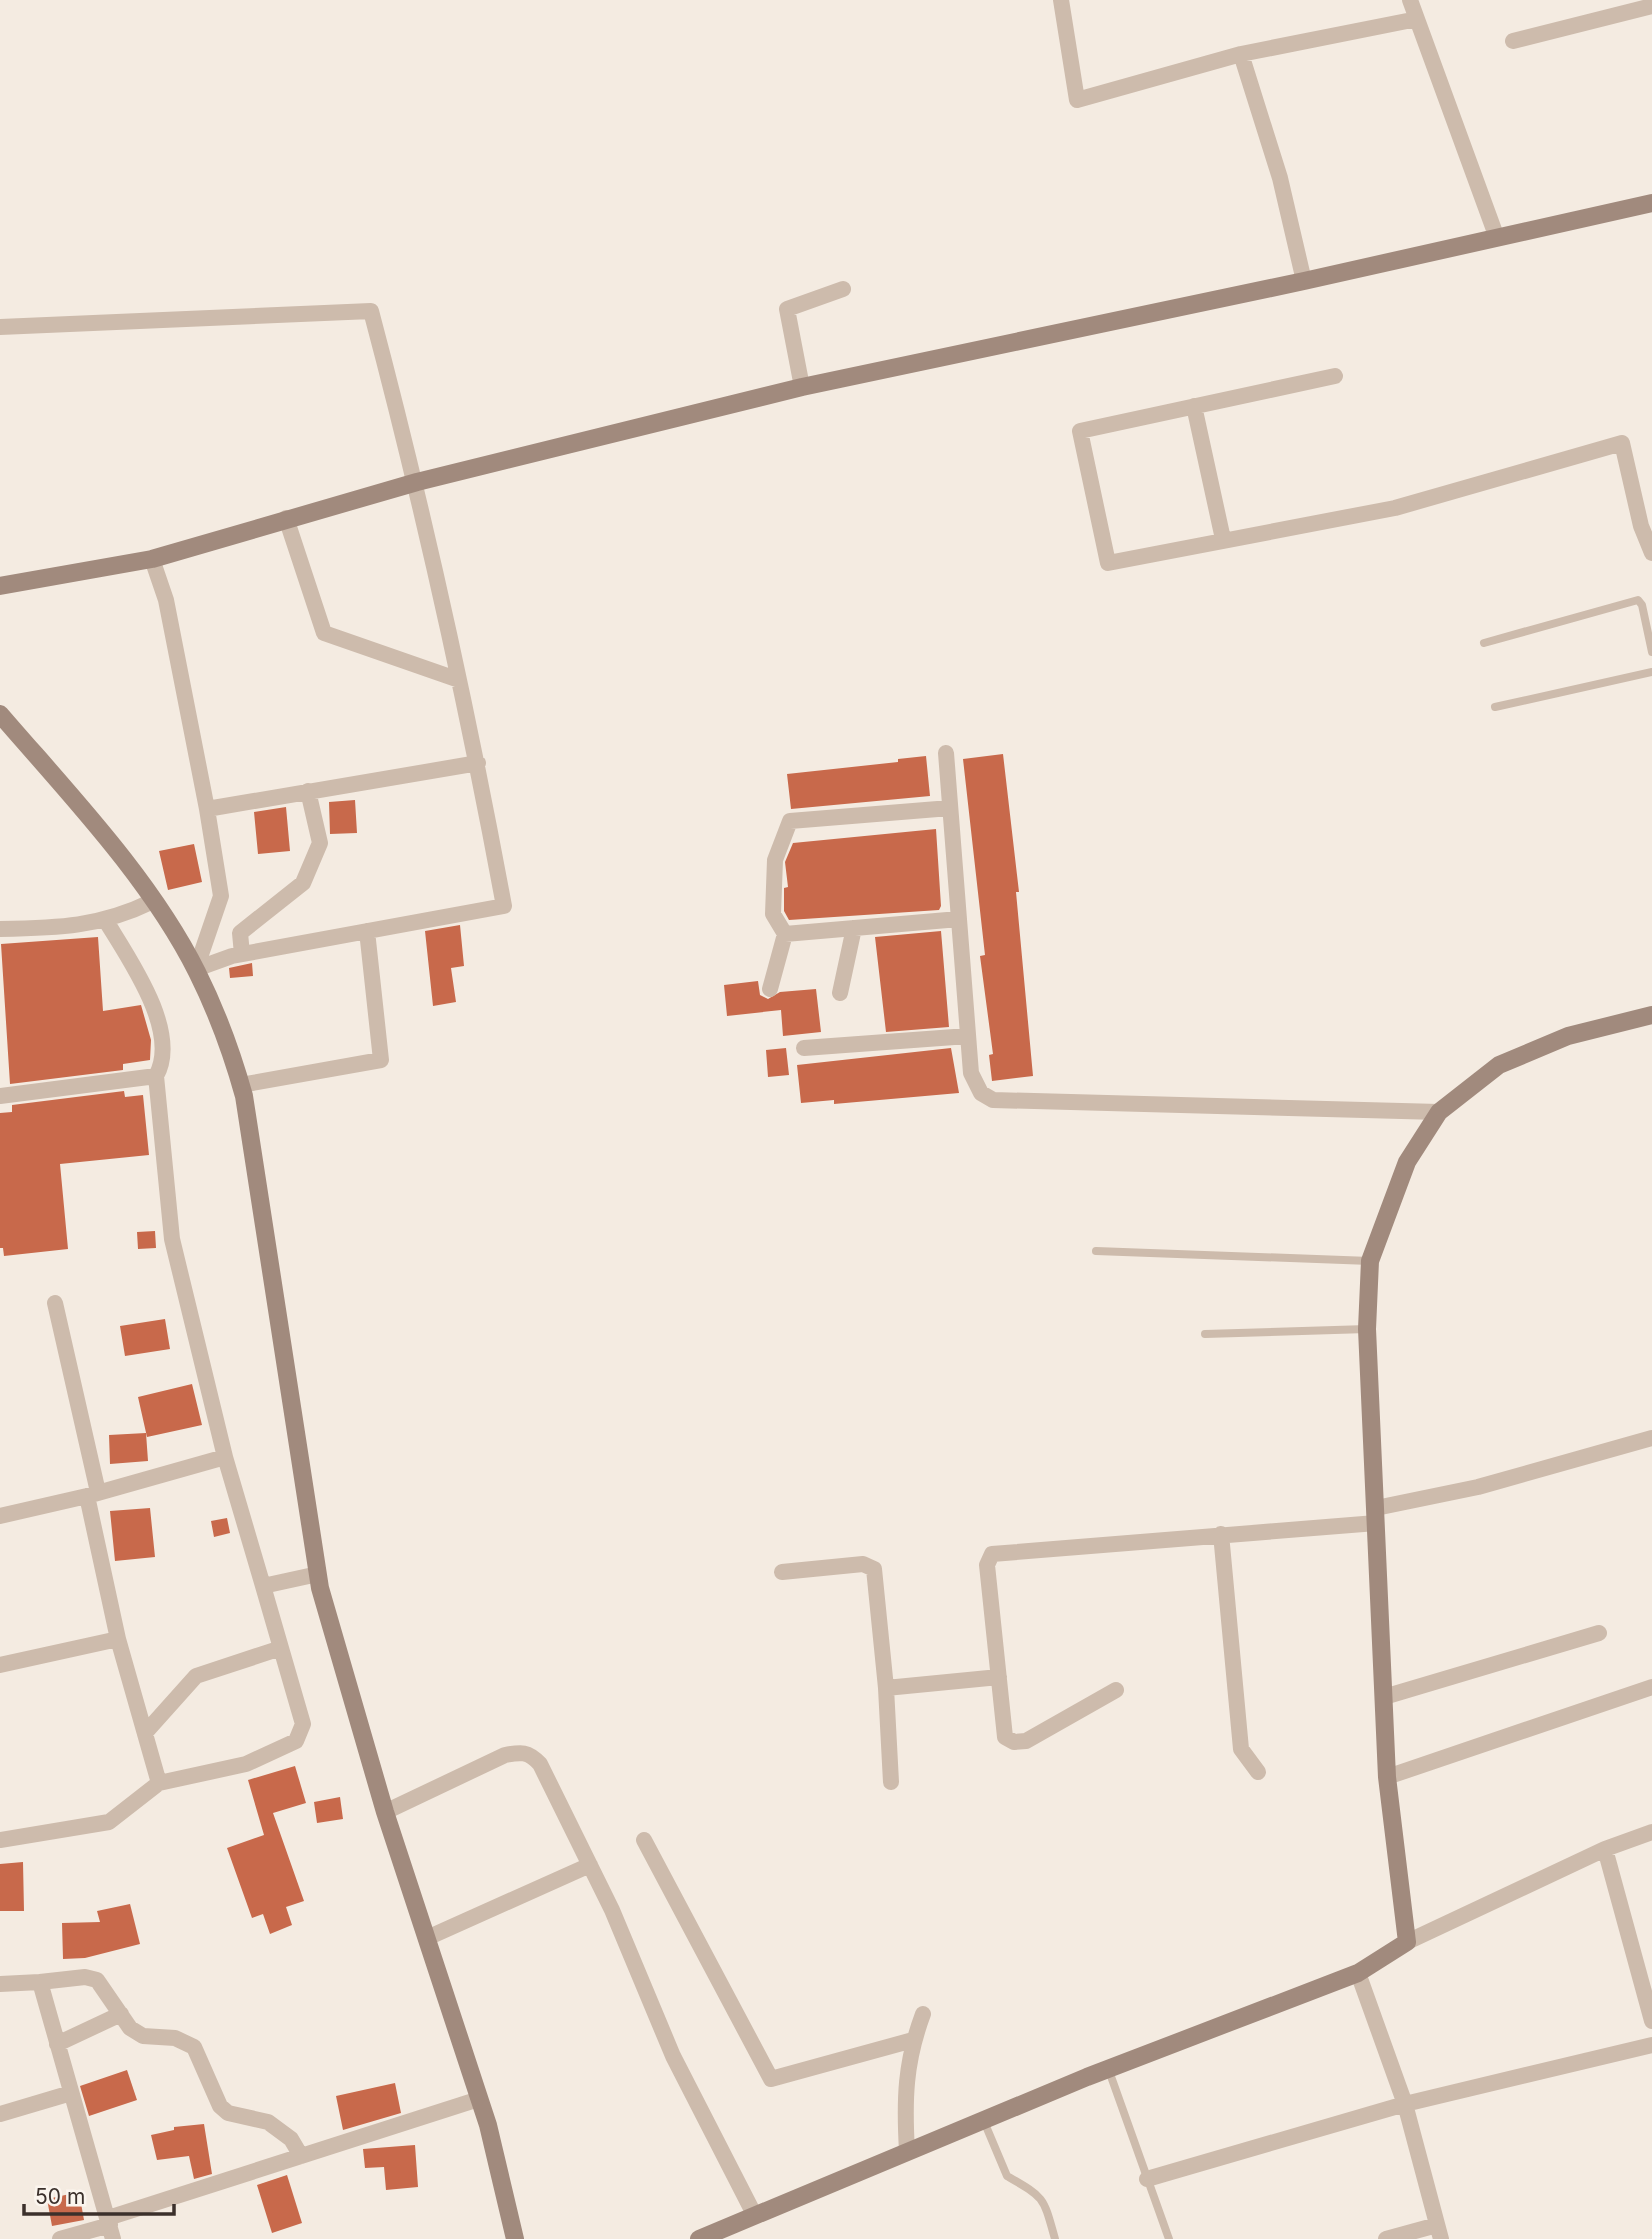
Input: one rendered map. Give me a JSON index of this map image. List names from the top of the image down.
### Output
{
  "scale_bar": "50 m"
}
